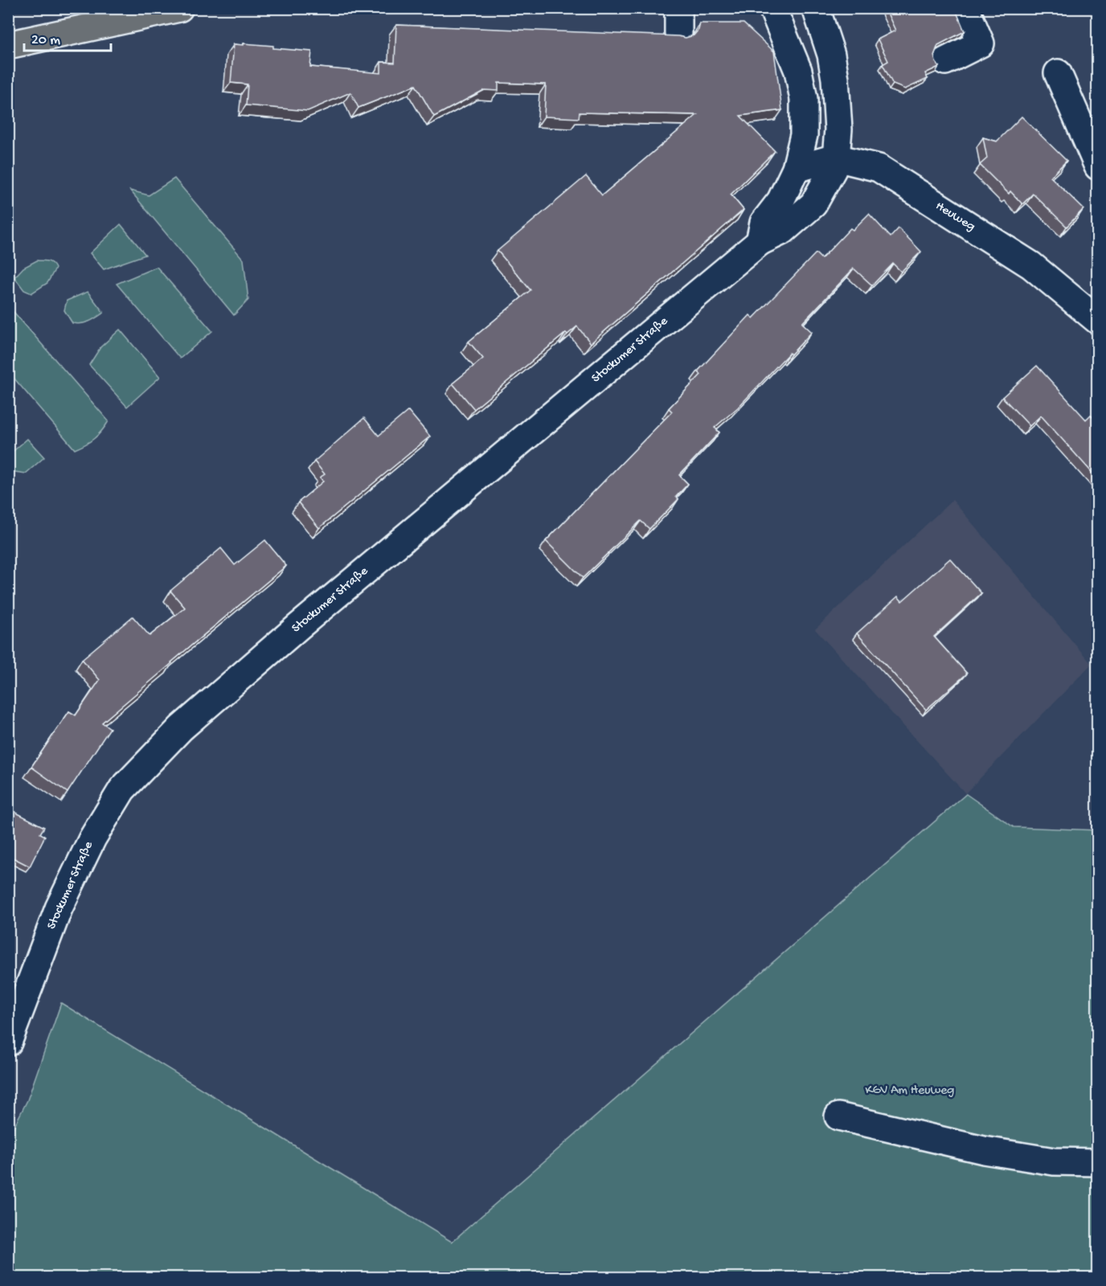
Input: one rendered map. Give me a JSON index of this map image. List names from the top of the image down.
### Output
{
  "streets": {
    "street": ["Heuweg", "Stockumer Straße"]
  },
  "crossings": [
    ["Heuweg", "Stockumer Straße"]
  ],
  "parks": ["KGV Am Heuweg"],
  "scale_bar": "20 m"
}
